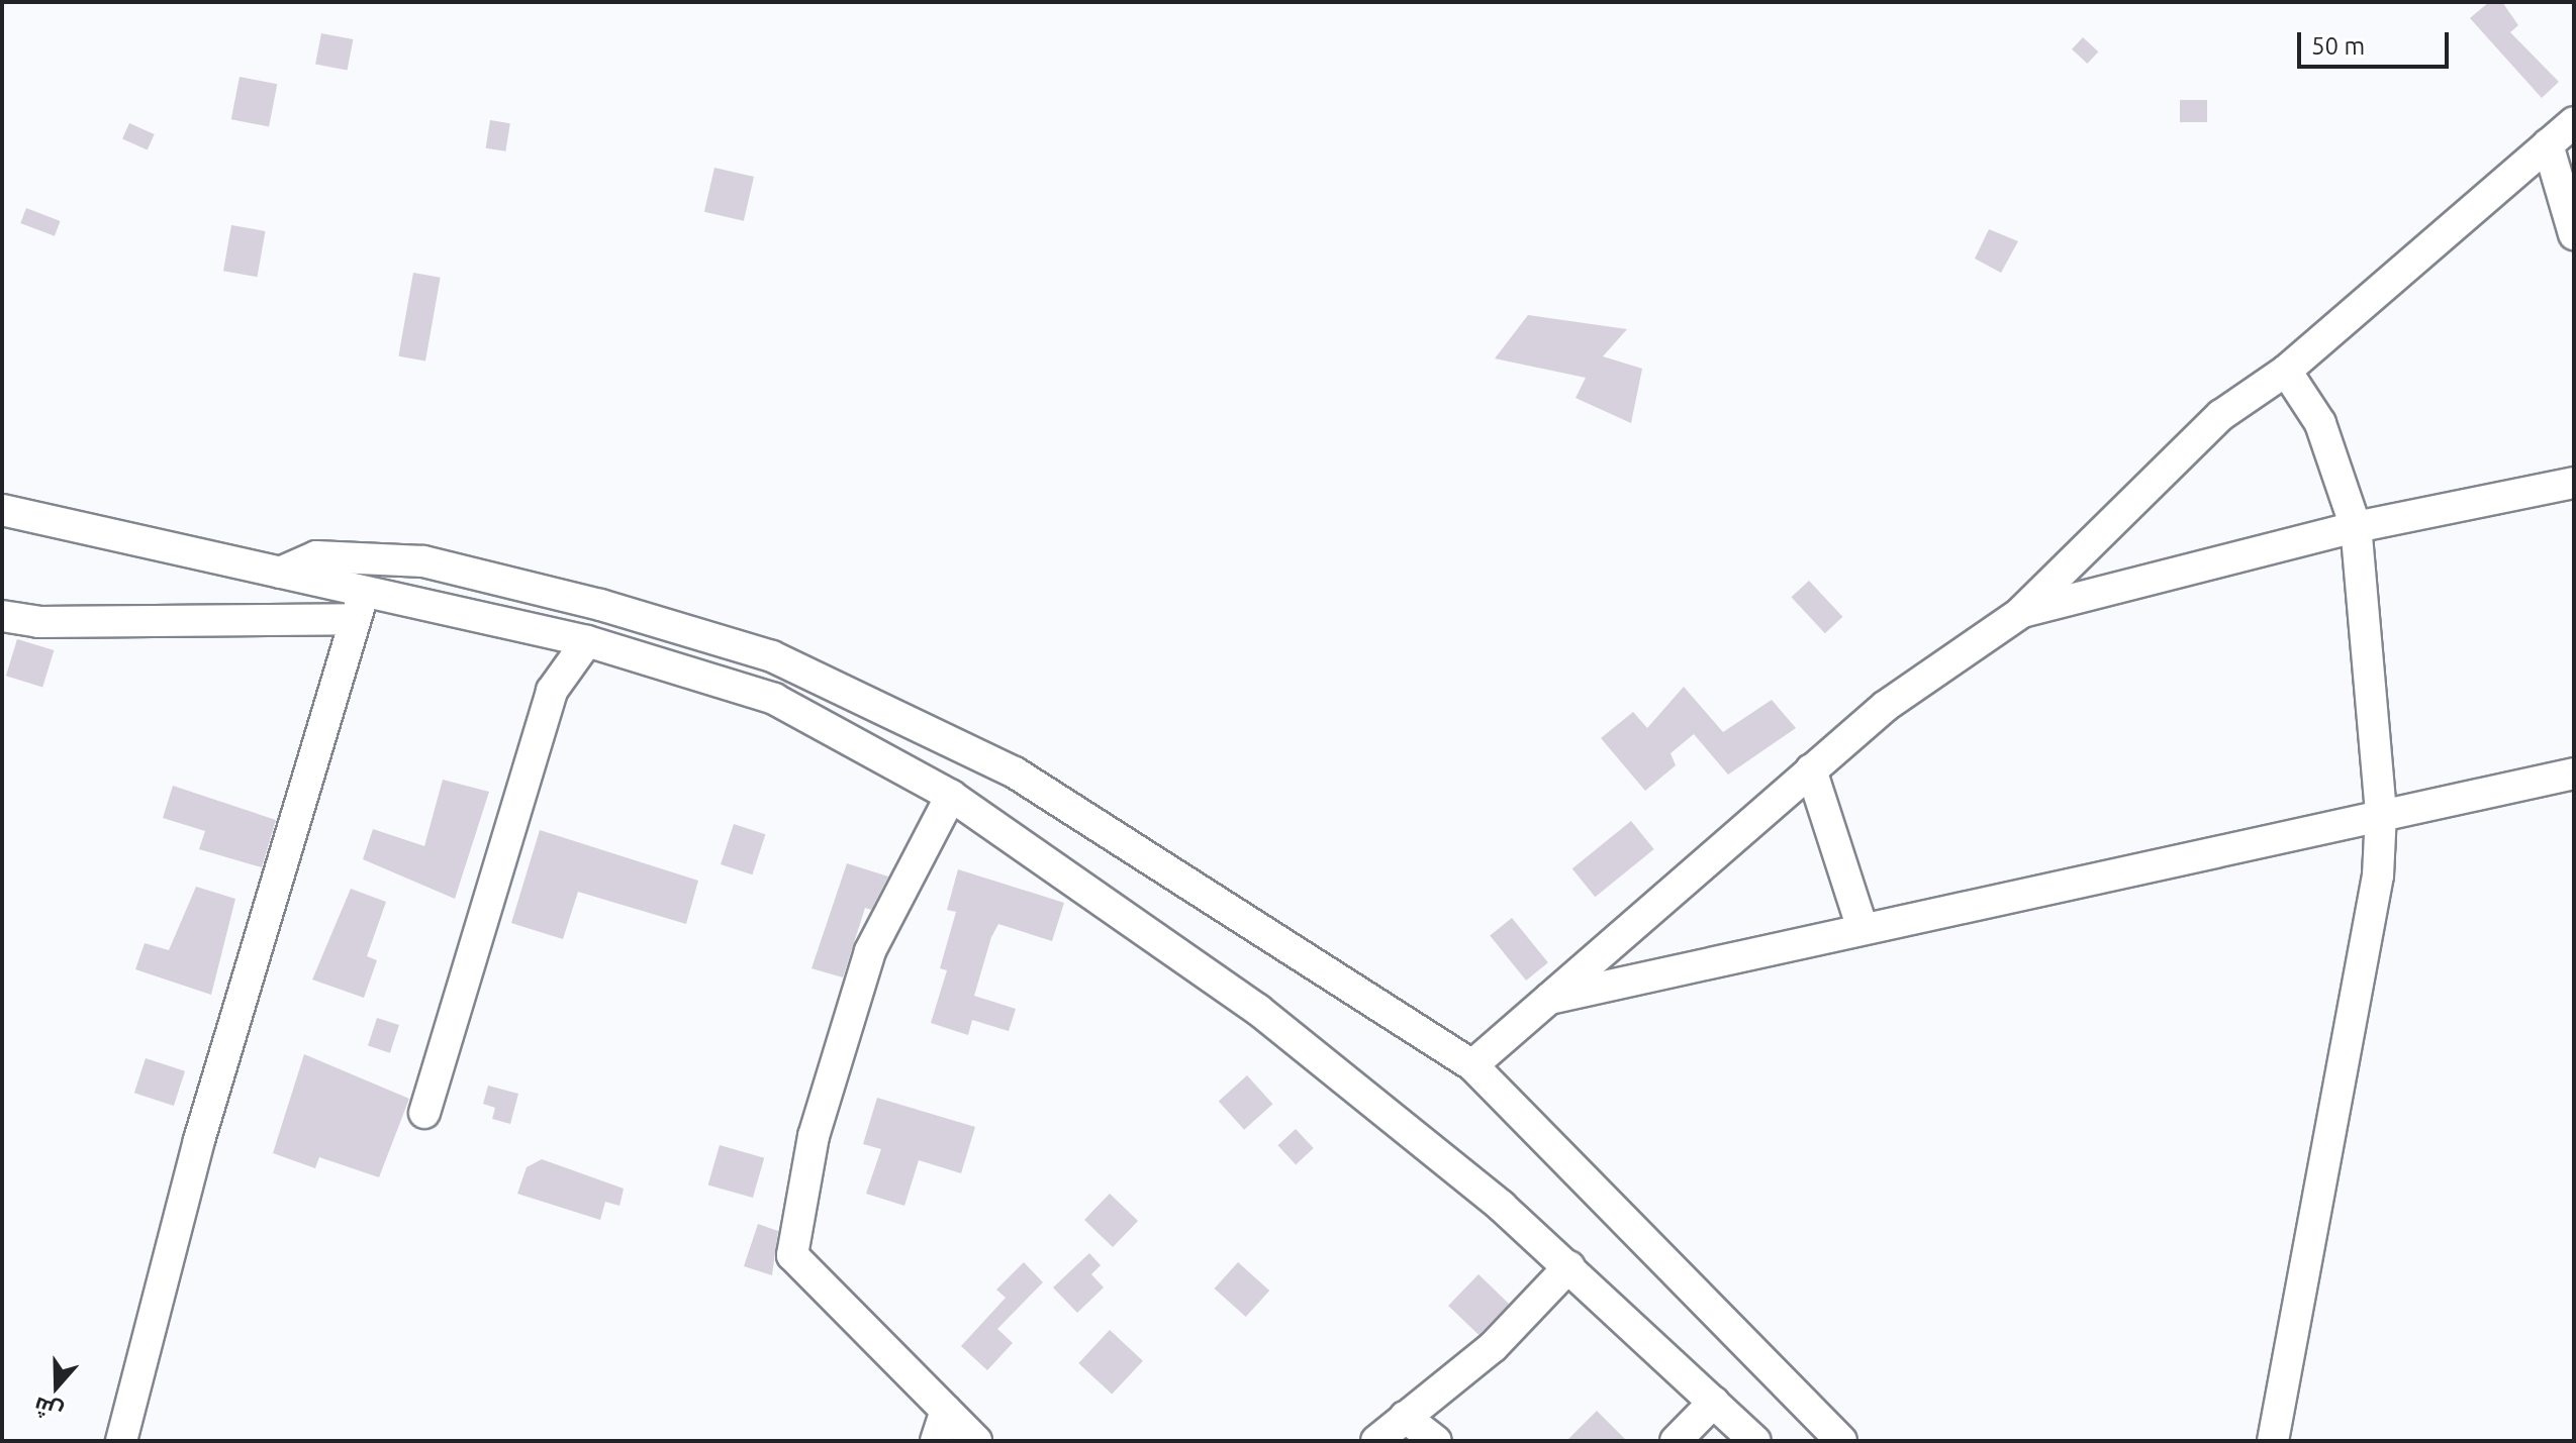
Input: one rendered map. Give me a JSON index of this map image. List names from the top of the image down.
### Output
{
  "scale_bar": "50 m",
  "north": "bottom"
}
